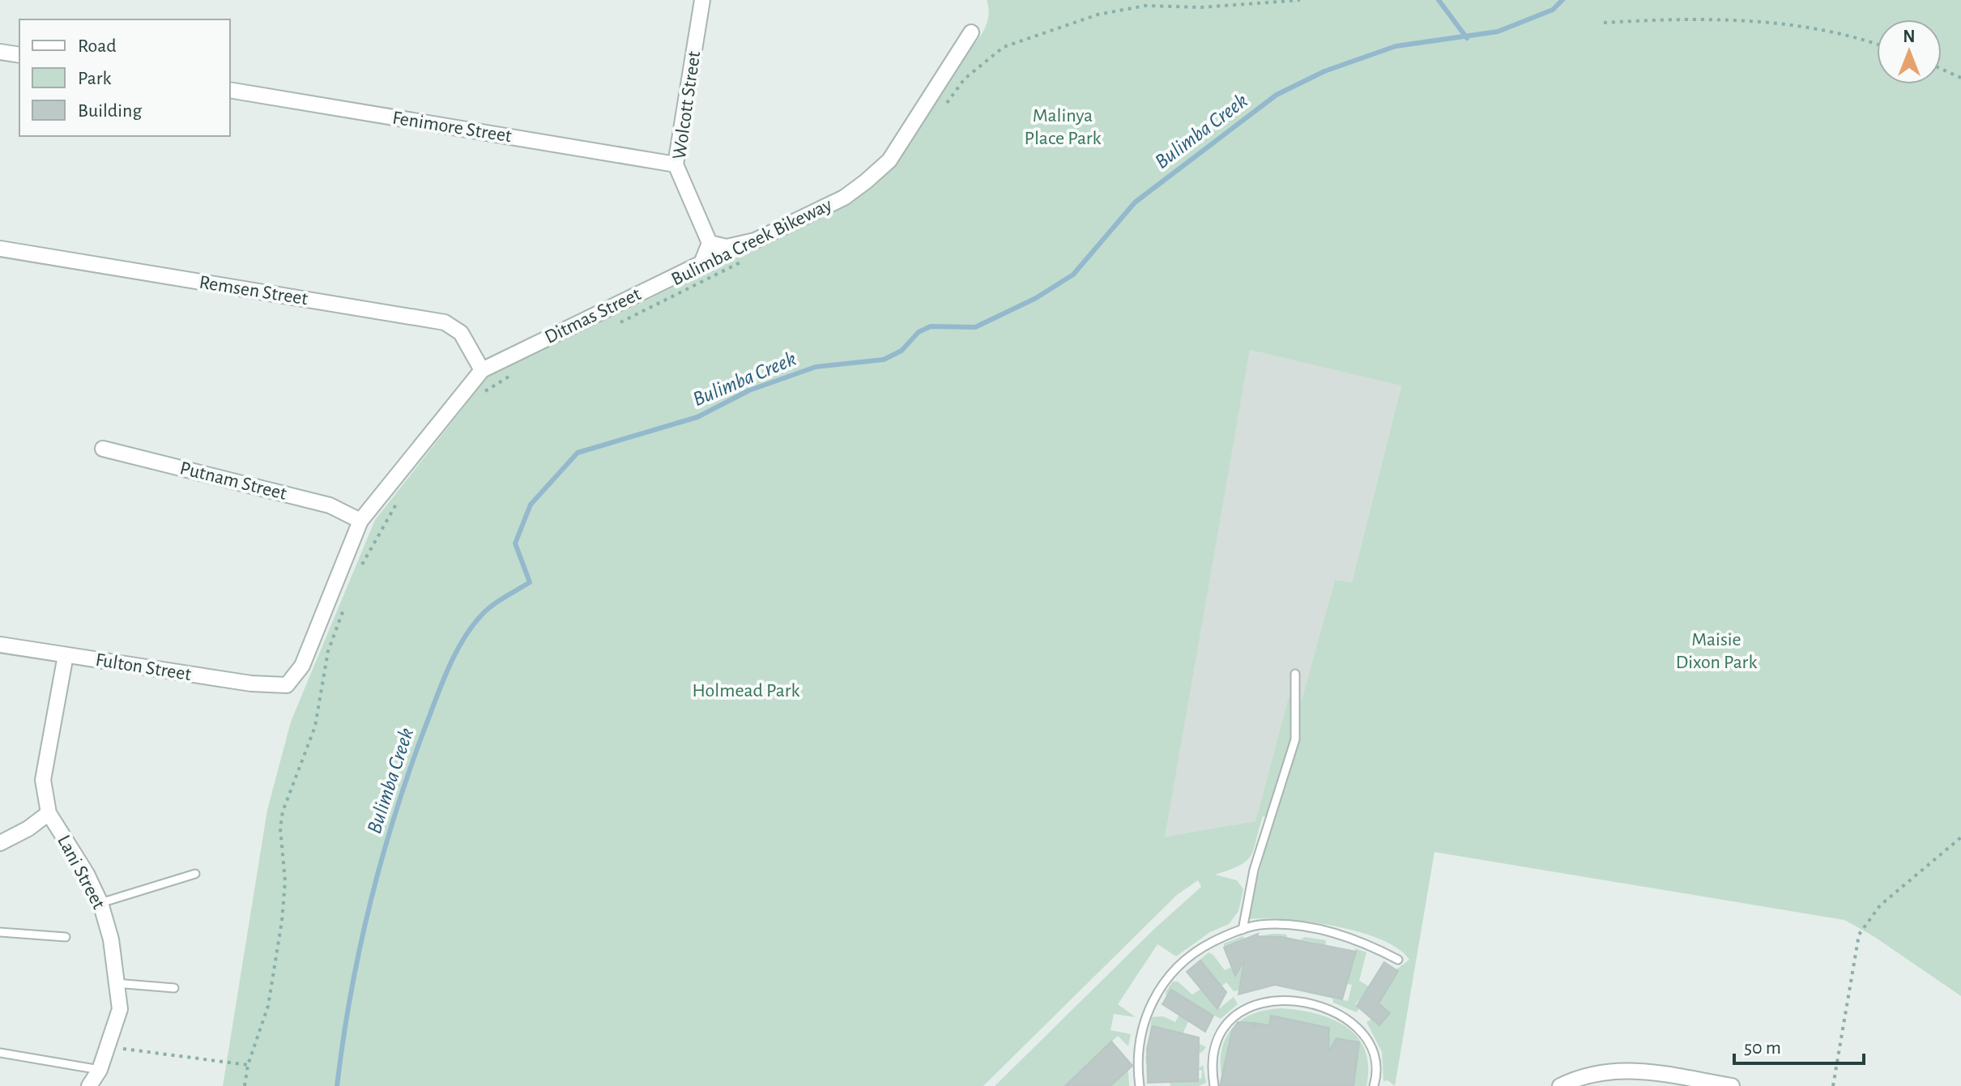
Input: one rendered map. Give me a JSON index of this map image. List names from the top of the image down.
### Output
{
  "streets": {
    "street": [
      "Wolcott Street",
      "Fenimore Street",
      "Remsen Street",
      "Ditmas Street",
      "Putnam Street",
      "Fulton Street",
      "Lani Street"
    ],
    "path": ["Bulimba Creek Bikeway"]
  },
  "crossings": [
    ["Wolcott Street", "Fenimore Street"],
    ["Wolcott Street", "Ditmas Street"],
    ["Remsen Street", "Ditmas Street"],
    ["Ditmas Street", "Putnam Street"],
    ["Ditmas Street", "Fulton Street"],
    ["Fulton Street", "Lani Street"]
  ],
  "water": ["Bulimba Creek"],
  "parks": ["Malinya Place Park", "Maisie Dixon Park", "Holmead Park"],
  "legend": ["Road", "Park", "Building"],
  "scale_bar": "50 m",
  "north": "top"
}
